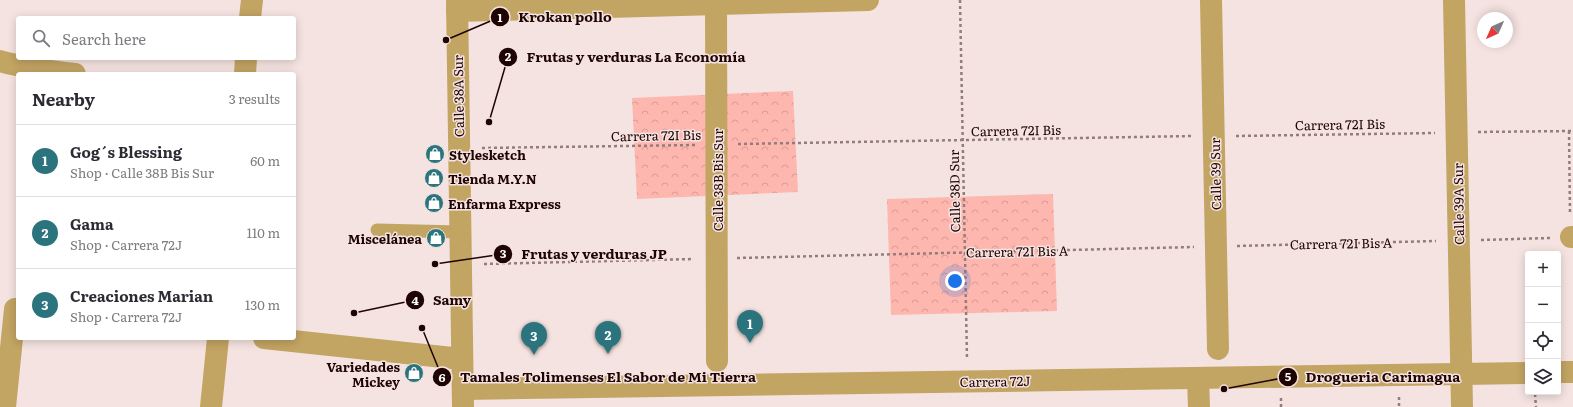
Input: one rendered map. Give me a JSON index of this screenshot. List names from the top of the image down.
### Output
{
  "streets": {
    "street": [
      "Calle 38A Sur",
      "Calle 39 Sur",
      "Calle 38B Bis Sur",
      "Calle 39A Sur",
      "Carrera 72J"
    ],
    "path": ["Carrera 72I Bis", "Calle 38D Sur", "Carrera 72I Bis A"]
  },
  "crossings": [
    ["Calle 38A Sur", "Carrera 72I Bis"],
    ["Calle 38A Sur", "Carrera 72I Bis A"],
    ["Calle 38A Sur", "Carrera 72J"],
    ["Carrera 72I Bis", "Calle 39 Sur"],
    ["Carrera 72I Bis", "Calle 38B Bis Sur"],
    ["Carrera 72I Bis", "Calle 38D Sur"],
    ["Carrera 72I Bis", "Calle 39A Sur"],
    ["Calle 39 Sur", "Carrera 72I Bis A"],
    ["Calle 38B Bis Sur", "Carrera 72I Bis A"],
    ["Calle 38D Sur", "Carrera 72I Bis A"],
    ["Calle 38D Sur", "Carrera 72J"],
    ["Calle 39A Sur", "Carrera 72I Bis A"],
    ["Calle 39A Sur", "Carrera 72J"]
  ],
  "places": {
    "other": [
      "Krokan pollo",
      "Frutas y verduras La Economía",
      "Frutas y verduras JP",
      "Samy",
      "Tamales Tolimenses El Sabor de Mi Tierra",
      "Drogueria Carimagua"
    ],
    "shop": [
      "Stylesketch",
      "Tienda M.Y.N",
      "Enfarma Express",
      "Miscelánea",
      "Variedades Mickey"
    ]
  },
  "north": "bottom left",
  "page": {
    "search": "Search here",
    "heading": ["Nearby", "3 results"],
    "list": [
      {
        "mark": "1",
        "name": "Gog´s Blessing",
        "note": "Shop · Calle 38B Bis Sur",
        "value": "60 m"
      },
      {
        "mark": "2",
        "name": "Gama",
        "note": "Shop · Carrera 72J",
        "value": "110 m"
      },
      {
        "mark": "3",
        "name": "Creaciones Marian",
        "note": "Shop · Carrera 72J",
        "value": "130 m"
      }
    ],
    "map_buttons": ["+", "−"],
    "pins": ["1", "2", "3"]
  }
}
